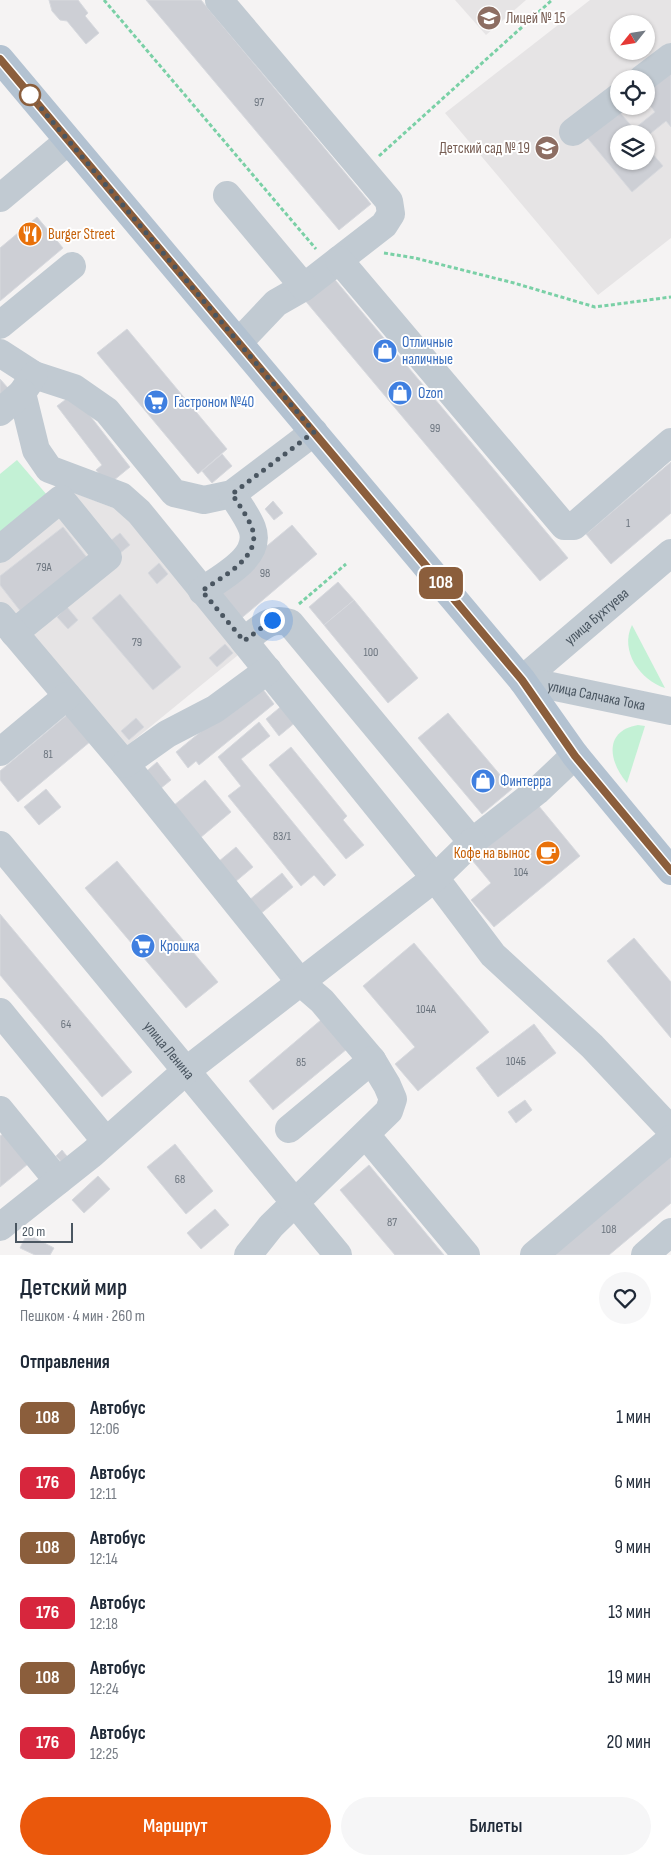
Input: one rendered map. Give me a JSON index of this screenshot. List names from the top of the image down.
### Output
{
  "streets": {
    "street": ["улица Бухтуева", "улица Салчака Тока", "улица Ленина"]
  },
  "crossings": [
    ["улица Бухтуева", "улица Салчака Тока"]
  ],
  "places": {
    "school or university": ["Лицей № 15", "Детский сад № 19"],
    "restaurant": ["Burger Street"],
    "shop": ["Отличные наличные", "Ozon", "Финтерра"],
    "supermarket": ["Гастроном №40", "Крошка"],
    "cafe": ["Кофе на вынос"]
  },
  "lines": ["bus line 108"],
  "house_numbers": [
    "97",
    "99",
    "1",
    "79А",
    "98",
    "79",
    "100",
    "81",
    "83/1",
    "104",
    "104А",
    "64",
    "104Б",
    "85",
    "68",
    "87",
    "108"
  ],
  "scale_bar": "20 m",
  "north": "bottom left",
  "page": {
    "on_map": "108",
    "scale": "20 m",
    "heading": [
      ["Детский мир", "Пешком · 4 мин · 260 m"],
      "Отправления"
    ],
    "list": [
      {
        "mark": "108",
        "name": "Автобус",
        "note": "12:06",
        "value": "1 мин"
      },
      {
        "mark": "176",
        "name": "Автобус",
        "note": "12:11",
        "value": "6 мин"
      },
      {
        "mark": "108",
        "name": "Автобус",
        "note": "12:14",
        "value": "9 мин"
      },
      {
        "mark": "176",
        "name": "Автобус",
        "note": "12:18",
        "value": "13 мин"
      },
      {
        "mark": "108",
        "name": "Автобус",
        "note": "12:24",
        "value": "19 мин"
      },
      {
        "mark": "176",
        "name": "Автобус",
        "note": "12:25",
        "value": "20 мин"
      }
    ],
    "buttons": ["Маршрут", "Билеты"]
  }
}
